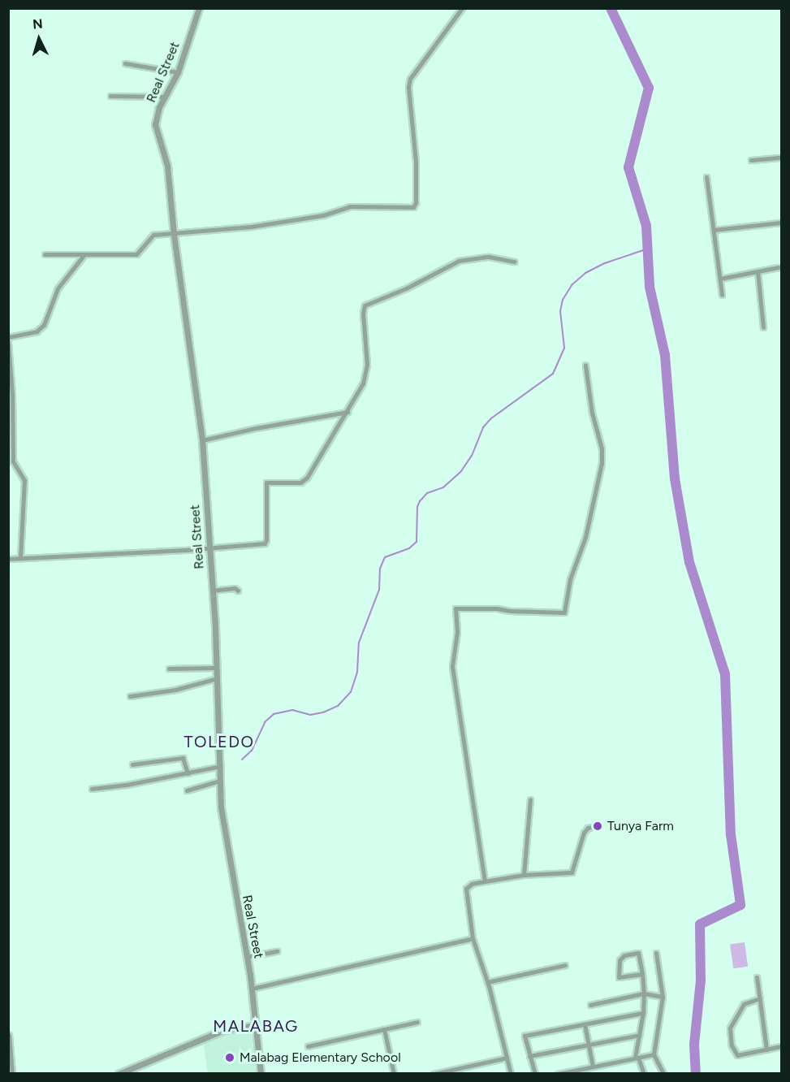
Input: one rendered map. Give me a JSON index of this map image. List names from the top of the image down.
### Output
{
  "streets": {
    "street": ["Real Street"]
  },
  "districts": ["TOLEDO", "MALABAG"],
  "places": ["Tunya Farm", "Malabag Elementary School"],
  "north": "top"
}
